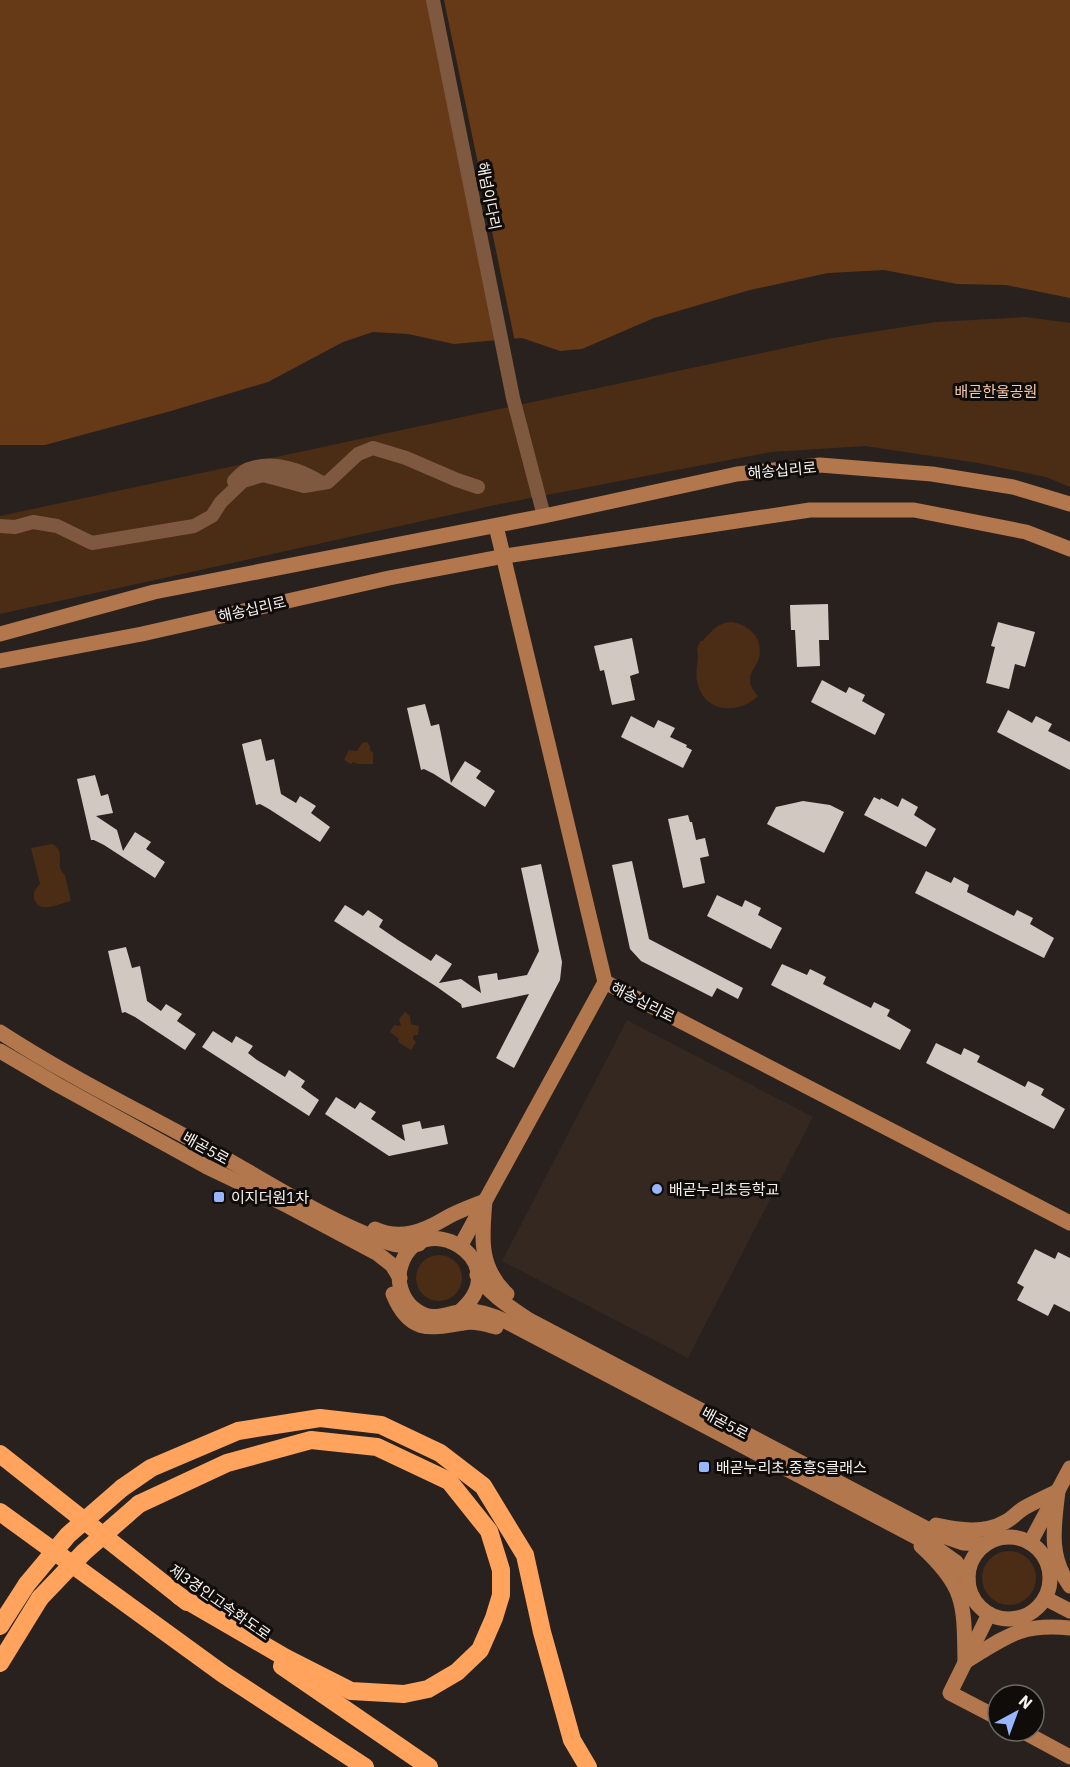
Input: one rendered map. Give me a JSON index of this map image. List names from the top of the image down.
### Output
{
  "streets": {
    "highway": ["제3경인고속화도로"],
    "street": ["해넘이다리", "해송십리로", "배곧5로"]
  },
  "crossings": [
    ["해넘이다리", "해송십리로"]
  ],
  "parks": ["배곧한울공원"],
  "places": {
    "other": ["배곧누리초등학교"],
    "transit": ["이지더원1차", "배곧누리초.중흥S클래스"]
  },
  "north": "top right"
}
